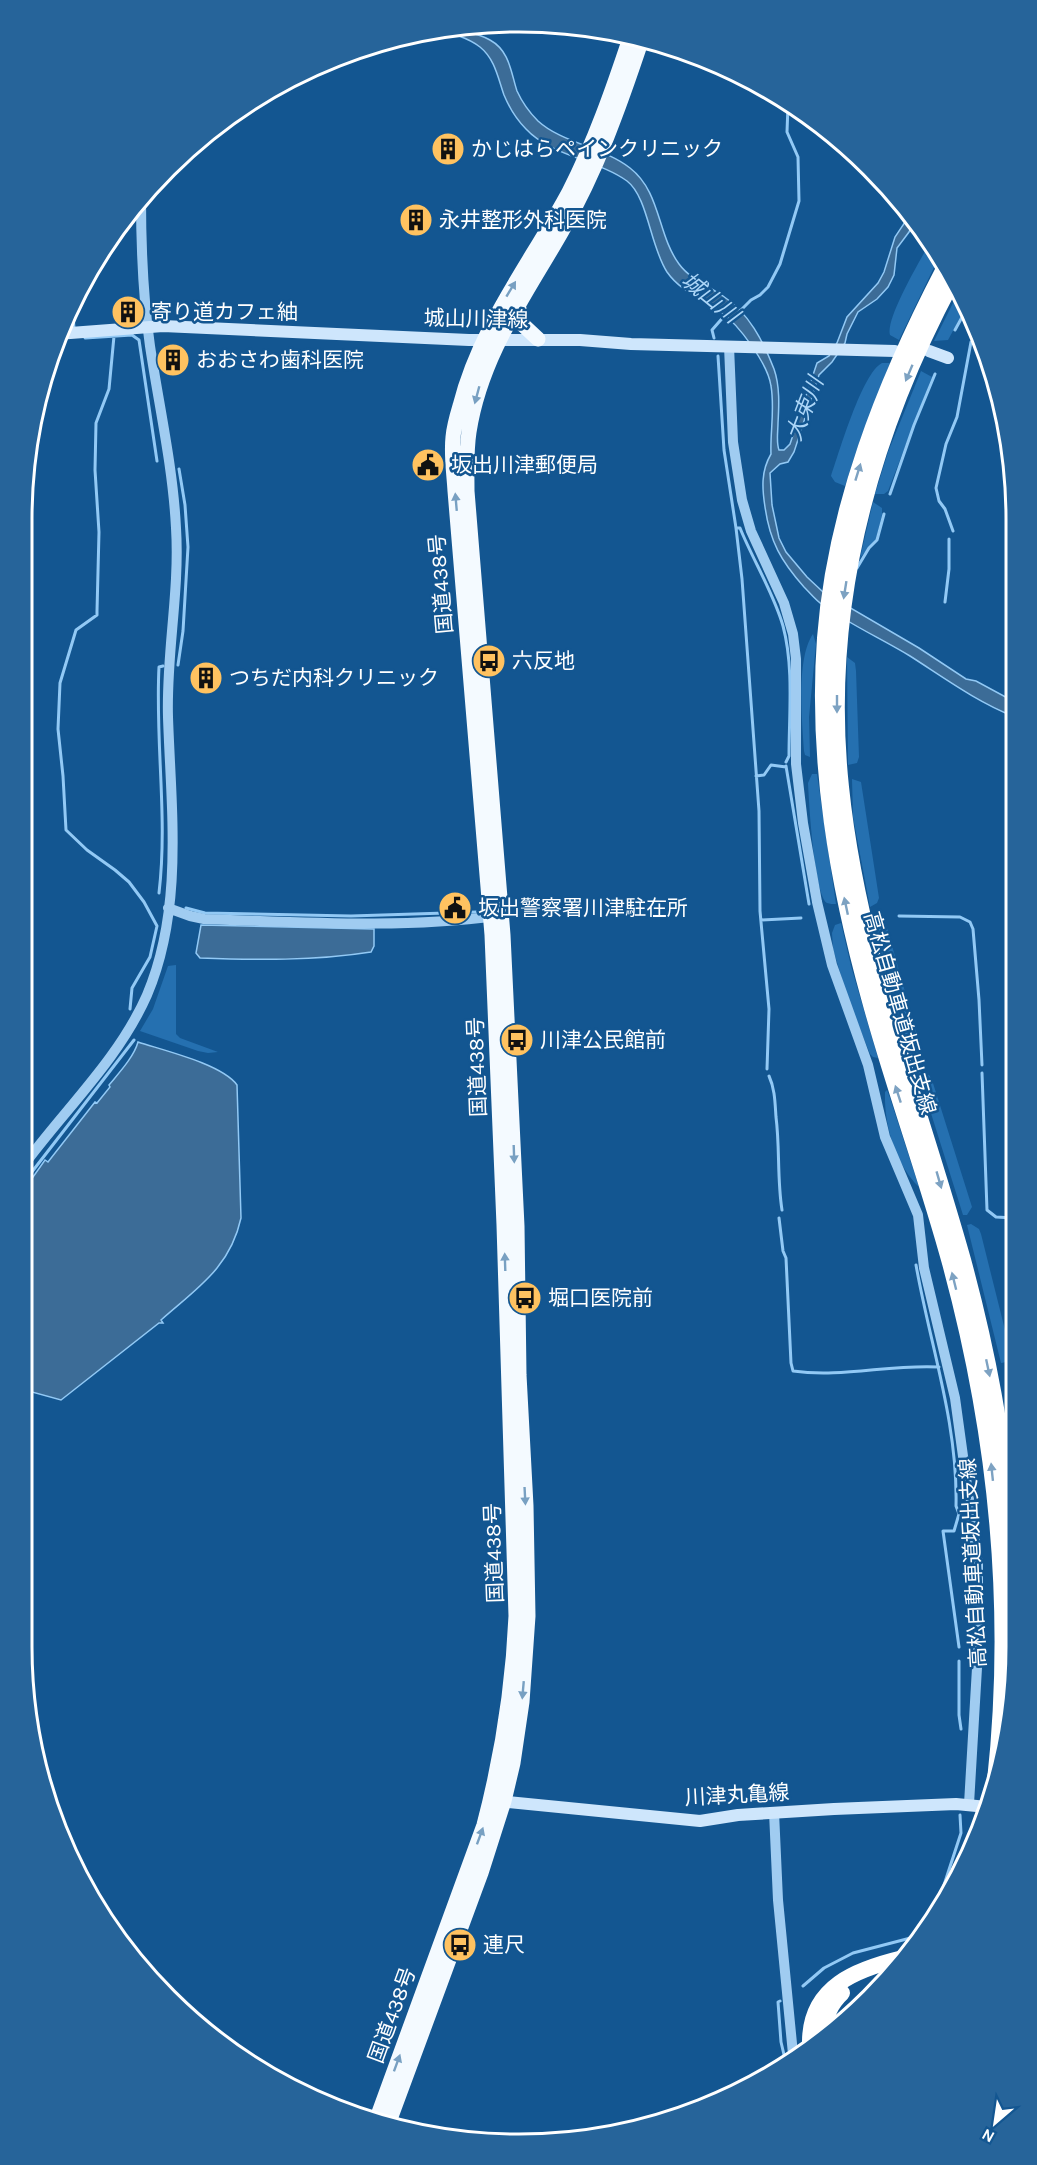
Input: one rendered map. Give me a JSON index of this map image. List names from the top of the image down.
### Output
{
  "streets": {
    "highway": ["国道438号", "高松自動車道坂出支線"],
    "main road": ["城山川津線", "川津丸亀線"]
  },
  "crossings": [
    ["城山川津線", "国道438号"],
    ["国道438号", "川津丸亀線"]
  ],
  "water": ["城山川", "大束川"],
  "places": {
    "building": [
      "かじはらペインクリニック",
      "永井整形外科医院",
      "寄り道カフェ紬",
      "おおさわ歯科医院",
      "つちだ内科クリニック"
    ],
    "public building": ["坂出川津郵便局", "坂出警察署川津駐在所"],
    "bus stop": [
      "六反地",
      "川津公民館前",
      "堀口医院前",
      "連尺"
    ]
  },
  "north": "bottom left"
}
